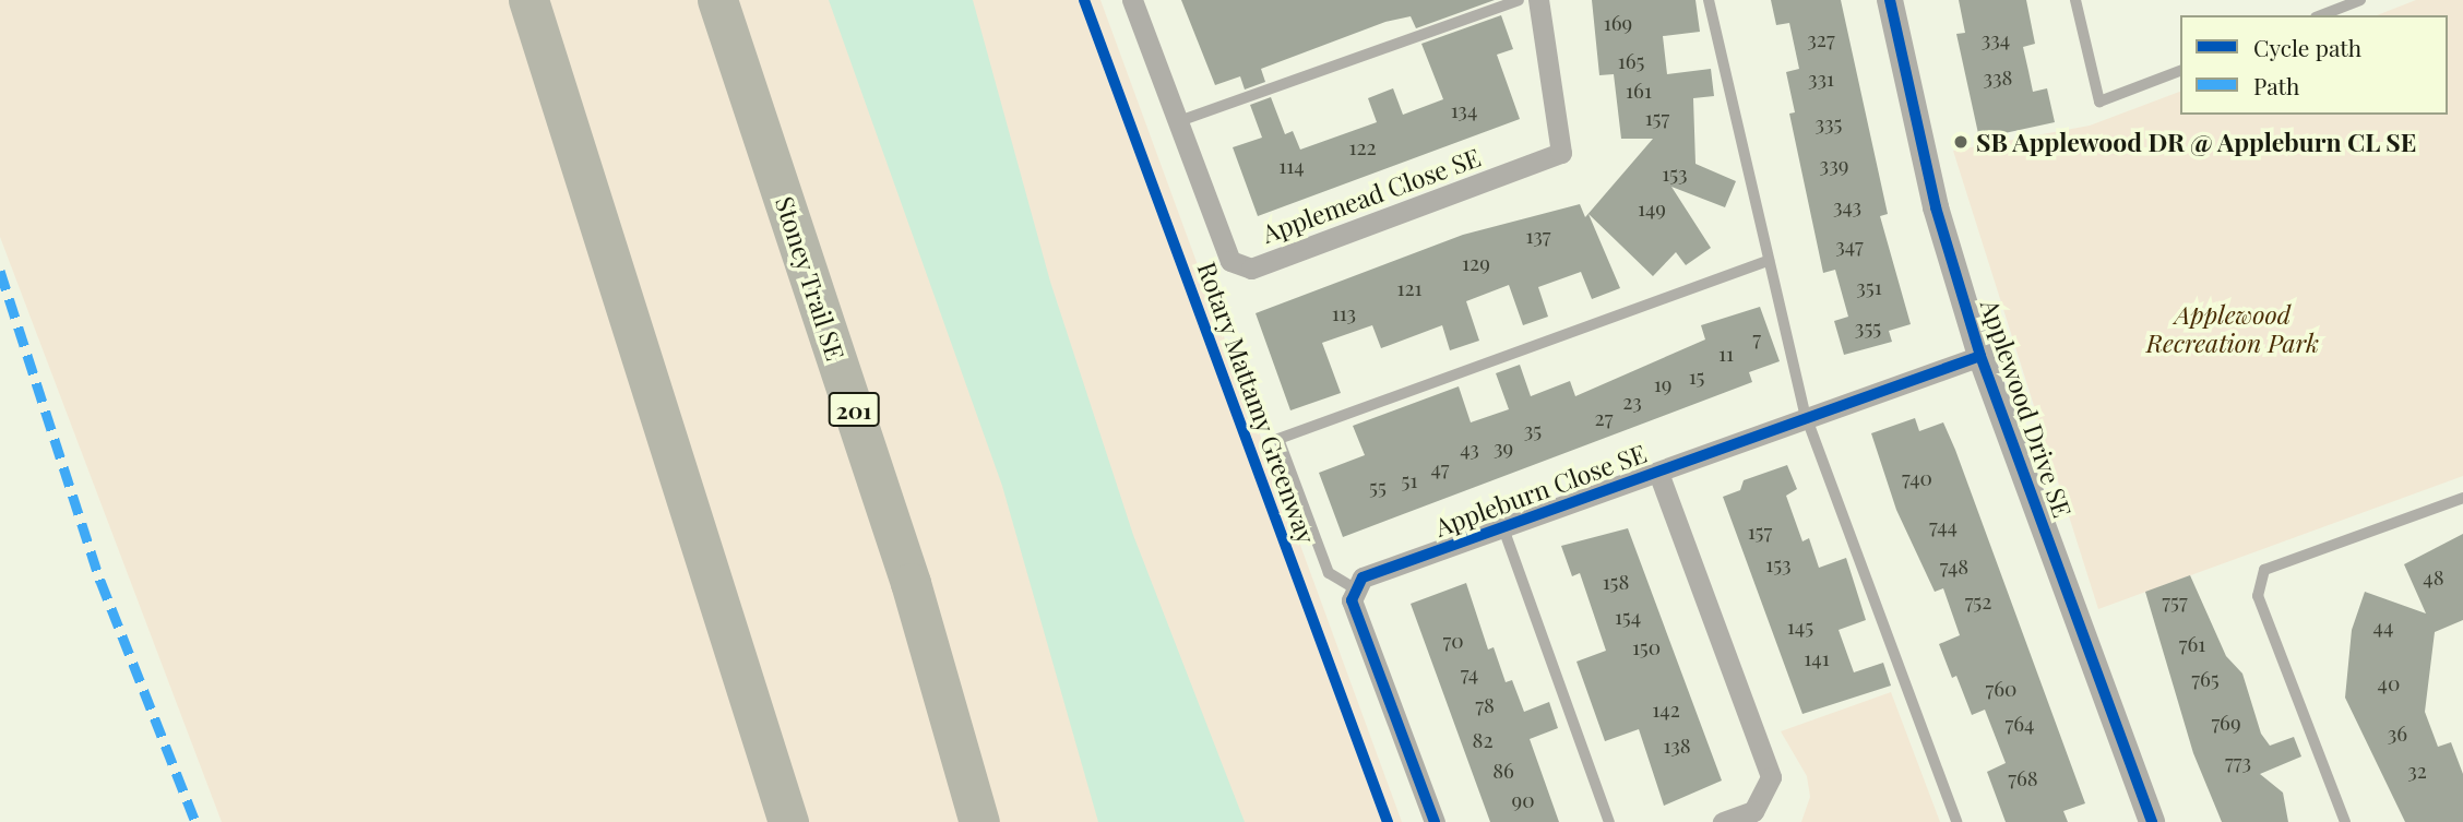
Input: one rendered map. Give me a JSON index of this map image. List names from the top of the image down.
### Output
{
  "streets": {
    "highway": ["Stoney Trail SE", "201"],
    "street": ["Applemead Close SE", "Applewood Drive SE", "Appleburn Close SE"],
    "cycle path": ["Rotary Mattamy Greenway"]
  },
  "crossings": [
    ["Applewood Drive SE", "Appleburn Close SE"]
  ],
  "parks": ["Applewood Recreation Park"],
  "places": ["SB Applewood DR @ Appleburn CL SE"],
  "house_numbers": [
    "169",
    "327",
    "334",
    "165",
    "338",
    "331",
    "161",
    "134",
    "157",
    "335",
    "122",
    "339",
    "114",
    "153",
    "343",
    "149",
    "137",
    "347",
    "129",
    "351",
    "121",
    "113",
    "355",
    "7",
    "11",
    "15",
    "19",
    "23",
    "27",
    "35",
    "39",
    "43",
    "47",
    "740",
    "51",
    "55",
    "744",
    "157",
    "153",
    "748",
    "48",
    "158",
    "752",
    "757",
    "154",
    "145",
    "44",
    "70",
    "761",
    "150",
    "141",
    "74",
    "765",
    "40",
    "760",
    "78",
    "142",
    "769",
    "764",
    "36",
    "82",
    "138",
    "773",
    "86",
    "32",
    "768",
    "90"
  ],
  "legend": ["Cycle path", "Path"]
}
